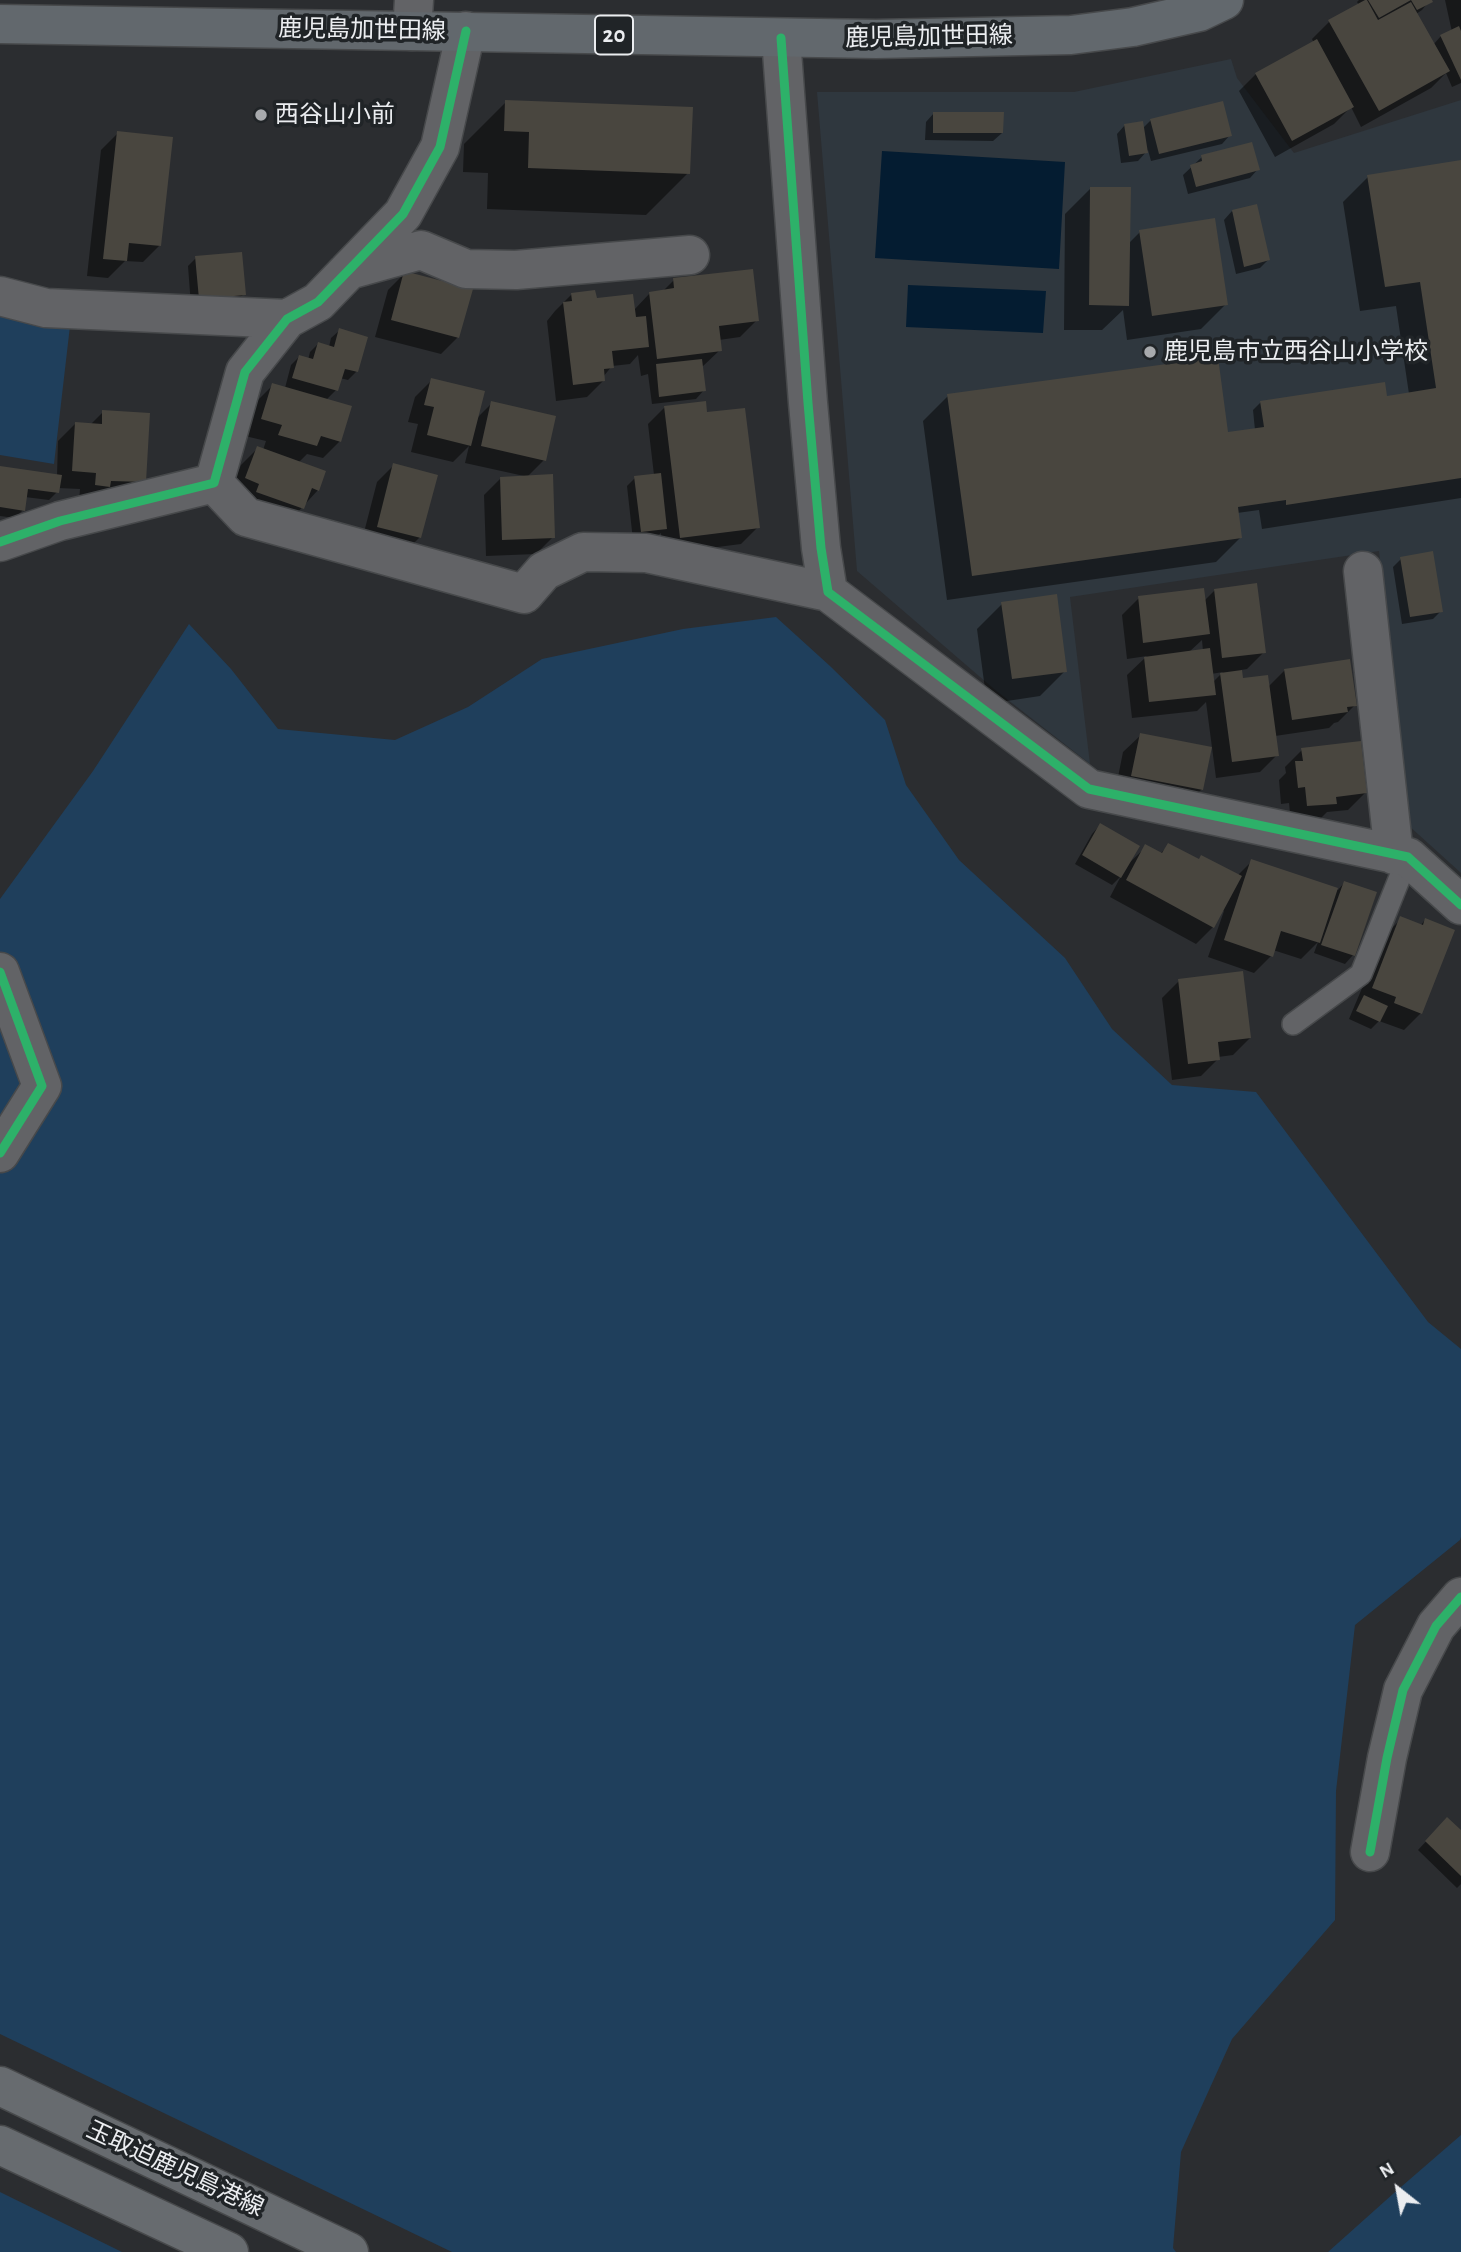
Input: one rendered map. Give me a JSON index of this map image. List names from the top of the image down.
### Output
{
  "streets": {
    "main road": ["鹿児島加世田線", "20", "玉取迫鹿児島港線"]
  },
  "places": ["西谷山小前", "鹿児島市立西谷山小学校"],
  "north": "top left"
}
